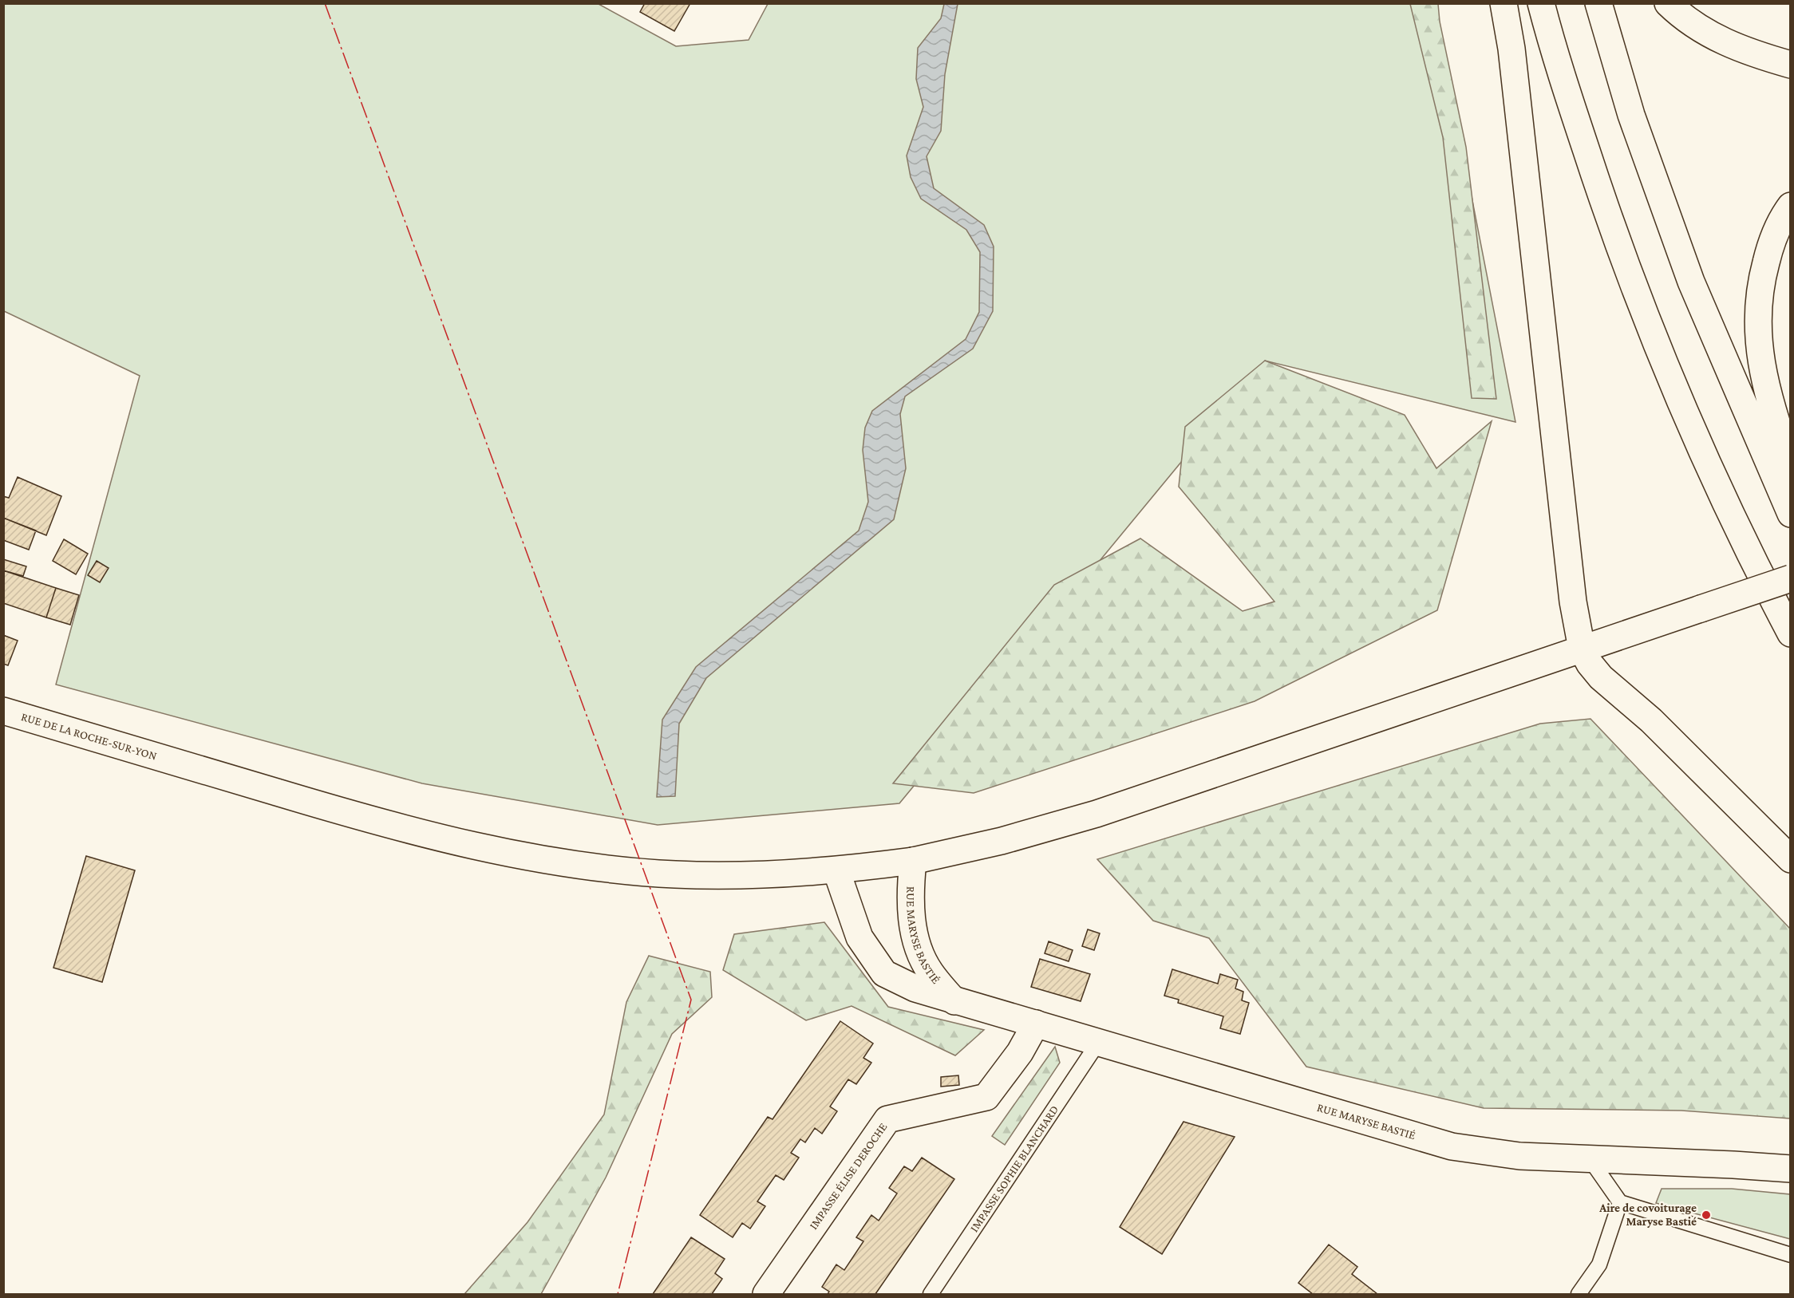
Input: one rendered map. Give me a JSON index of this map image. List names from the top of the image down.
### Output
{
  "streets": {
    "main road": ["RUE DE LA ROCHE-SUR-YON", "RUE MARYSE BASTIÉ", "IMPASSE ÉLISE DEROCHE"],
    "lane": ["IMPASSE SOPHIE BLANCHARD"]
  },
  "crossings": [
    ["RUE DE LA ROCHE-SUR-YON", "RUE MARYSE BASTIÉ"],
    ["RUE MARYSE BASTIÉ", "IMPASSE SOPHIE BLANCHARD"],
    ["RUE MARYSE BASTIÉ", "IMPASSE ÉLISE DEROCHE"]
  ],
  "places": ["Aire de covoiturage Maryse Bastié"]
}
